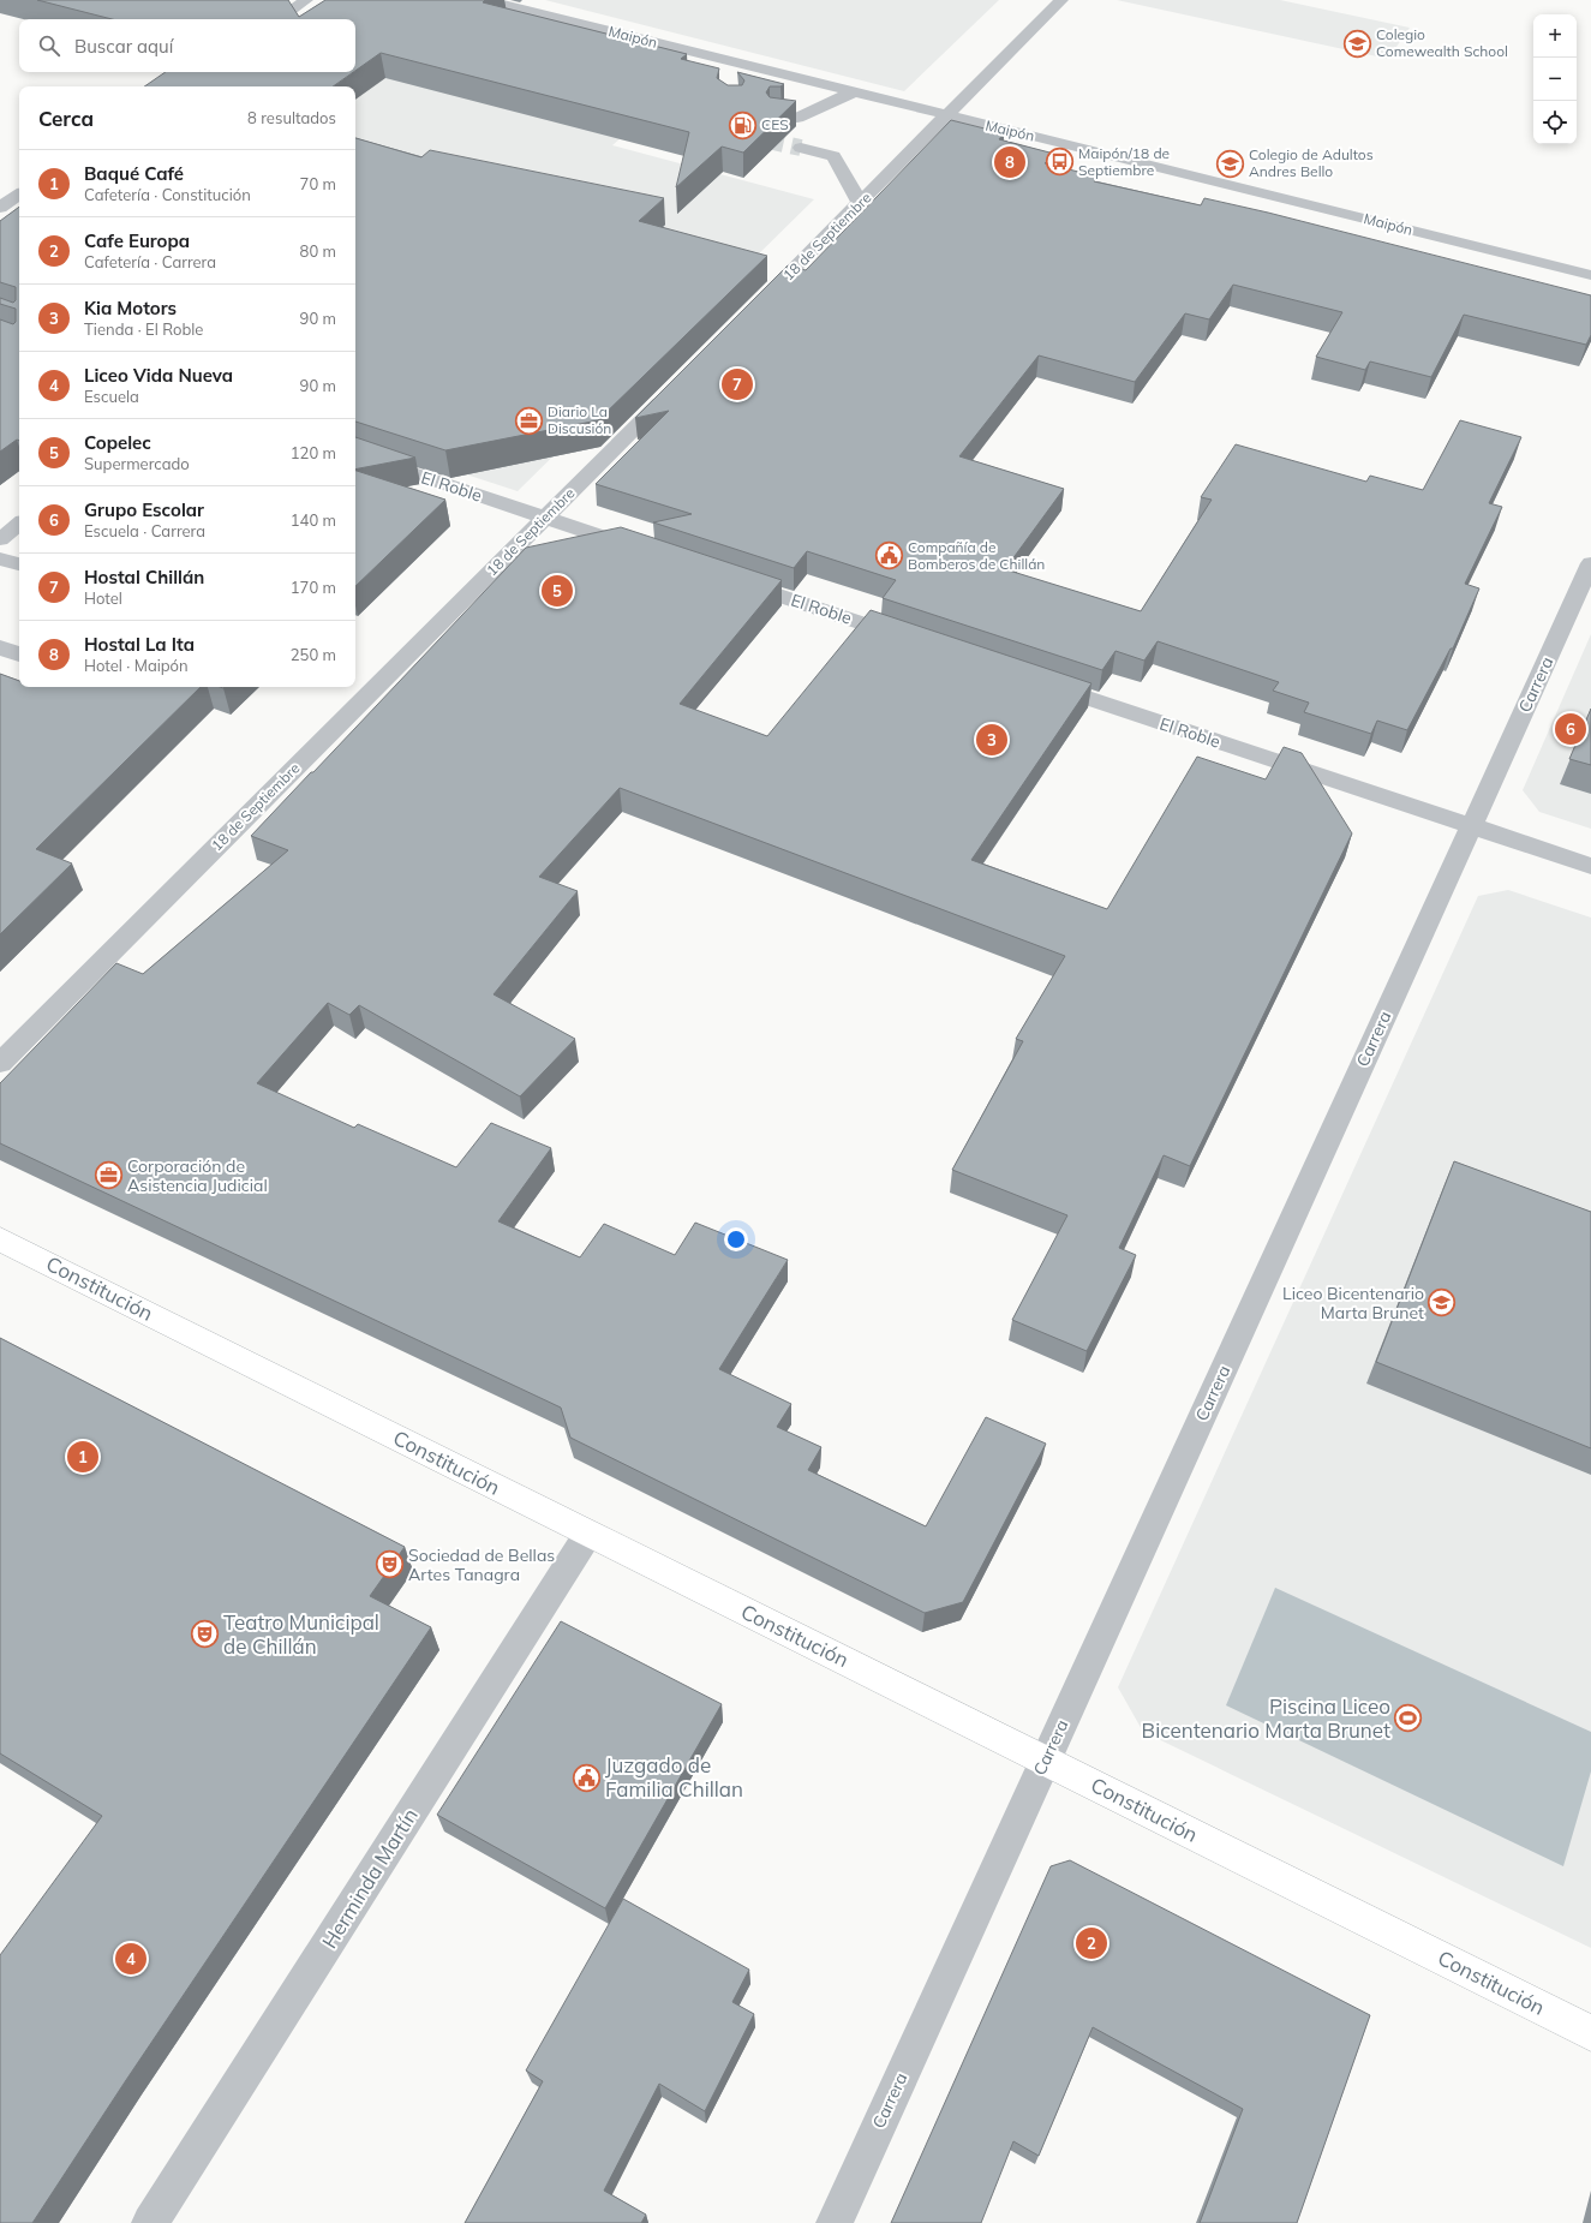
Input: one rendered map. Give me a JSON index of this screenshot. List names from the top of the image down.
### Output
{
  "streets": {
    "main road": ["Constitución"],
    "street": [
      "Maipón",
      "18 de Septiembre",
      "El Roble",
      "Carrera",
      "Herminda Martín"
    ]
  },
  "crossings": [
    ["Maipón", "18 de Septiembre"],
    ["18 de Septiembre", "El Roble"],
    ["El Roble", "Carrera"],
    ["Carrera", "Constitución"],
    ["Constitución", "Herminda Martín"]
  ],
  "places": {
    "school or university": ["Colegio Comewealth School", "Colegio de Adultos Andres Bello", "Liceo Bicentenario Marta Brunet"],
    "fuel station": ["CES"],
    "bus stop": ["Maipón/18 de Septiembre"],
    "office": ["Diario La Discusión", "Corporación de Asistencia Judicial"],
    "public building": ["Compañía de Bomberos de Chillán", "Juzgado de Familia Chillan"],
    "theatre": ["Sociedad de Bellas Artes Tanagra", "Teatro Municipal de Chillán"],
    "sports": ["Piscina Liceo Bicentenario Marta Brunet"]
  },
  "page": {
    "map_buttons": ["+", "−"],
    "search": "Buscar aquí",
    "heading": ["Cerca", "8 resultados"],
    "pins": [
      "8",
      "7",
      "5",
      "6",
      "3",
      "1",
      "2",
      "4"
    ],
    "list": [
      {
        "mark": "1",
        "name": "Baqué Café",
        "note": "Cafetería · Constitución",
        "value": "70 m"
      },
      {
        "mark": "2",
        "name": "Cafe Europa",
        "note": "Cafetería · Carrera",
        "value": "80 m"
      },
      {
        "mark": "3",
        "name": "Kia Motors",
        "note": "Tienda · El Roble",
        "value": "90 m"
      },
      {
        "mark": "4",
        "name": "Liceo Vida Nueva",
        "note": "Escuela",
        "value": "90 m"
      },
      {
        "mark": "5",
        "name": "Copelec",
        "note": "Supermercado",
        "value": "120 m"
      },
      {
        "mark": "6",
        "name": "Grupo Escolar",
        "note": "Escuela · Carrera",
        "value": "140 m"
      },
      {
        "mark": "7",
        "name": "Hostal Chillán",
        "note": "Hotel",
        "value": "170 m"
      },
      {
        "mark": "8",
        "name": "Hostal La Ita",
        "note": "Hotel · Maipón",
        "value": "250 m"
      }
    ]
  }
}
